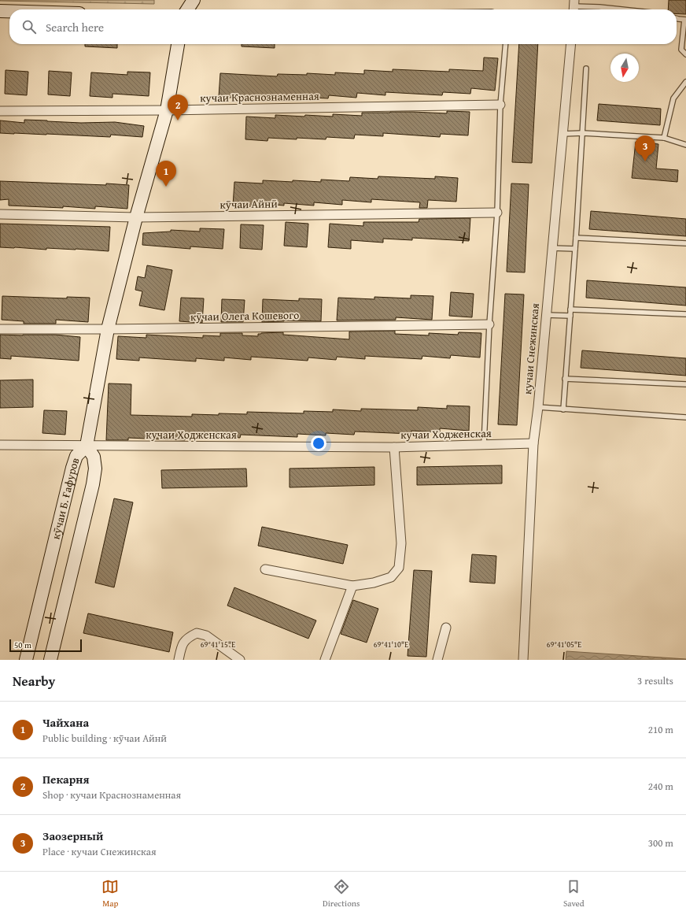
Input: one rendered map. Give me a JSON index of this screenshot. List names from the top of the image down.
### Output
{
  "streets": {
    "main road": ["кӯчаи Б. Ғафуров"],
    "street": [
      "кучаи Краснознаменная",
      "кӯчаи Айнӣ",
      "кӯчаи Олега Кошевого",
      "кучаи Снежинская",
      "кучаи Ходженская"
    ]
  },
  "crossings": [
    ["кучаи Снежинская", "кучаи Ходженская"],
    ["кучаи Ходженская", "кӯчаи Б. Ғафуров"]
  ],
  "scale_bar": "50 m",
  "north": "bottom",
  "page": {
    "search": "Search here",
    "pins": ["2", "3", "1"],
    "scale": "50 m",
    "heading": ["Nearby", "3 results"],
    "list": [
      {
        "mark": "1",
        "name": "Чайхана",
        "note": "Public building · кӯчаи Айнӣ",
        "value": "210 m"
      },
      {
        "mark": "2",
        "name": "Пекарня",
        "note": "Shop · кучаи Краснознаменная",
        "value": "240 m"
      },
      {
        "mark": "3",
        "name": "Заозерный",
        "note": "Place · кучаи Снежинская",
        "value": "300 m"
      }
    ],
    "nav": ["Map", "Directions", "Saved"]
  },
  "coordinates": ["69°41'15\"E", "69°41'10\"E", "69°41'05\"E"]
}
